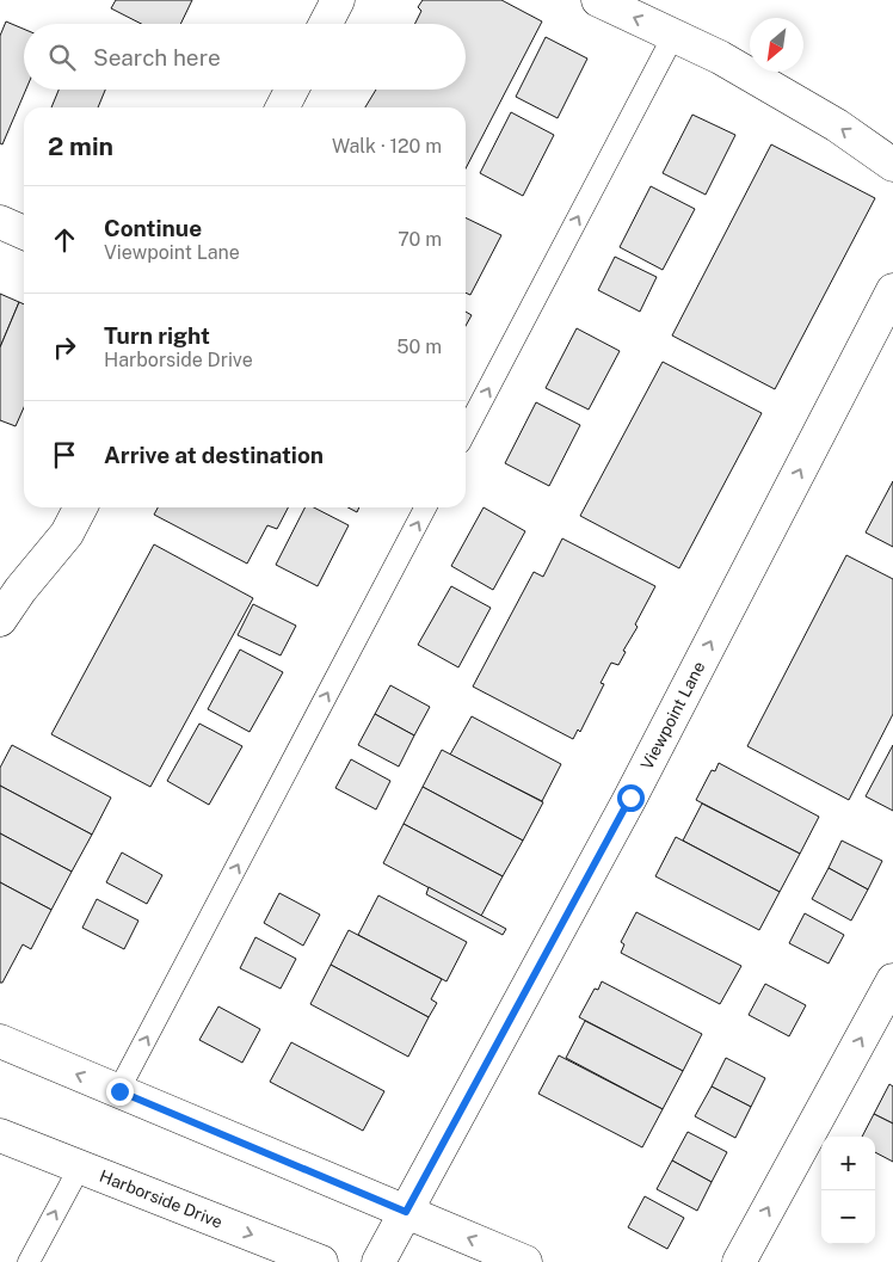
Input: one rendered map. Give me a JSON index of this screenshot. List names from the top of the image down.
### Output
{
  "streets": {
    "street": ["Viewpoint Lane", "Harborside Drive"]
  },
  "one_way": ["Viewpoint Lane"],
  "north": "bottom left",
  "page": {
    "search": "Search here",
    "heading": ["2 min", "Walk · 120 m"],
    "list": [
      ["Continue", "Viewpoint Lane", "70 m"],
      ["Turn right", "Harborside Drive", "50 m"],
      "Arrive at destination"
    ],
    "map_buttons": ["+", "−"]
  }
}
